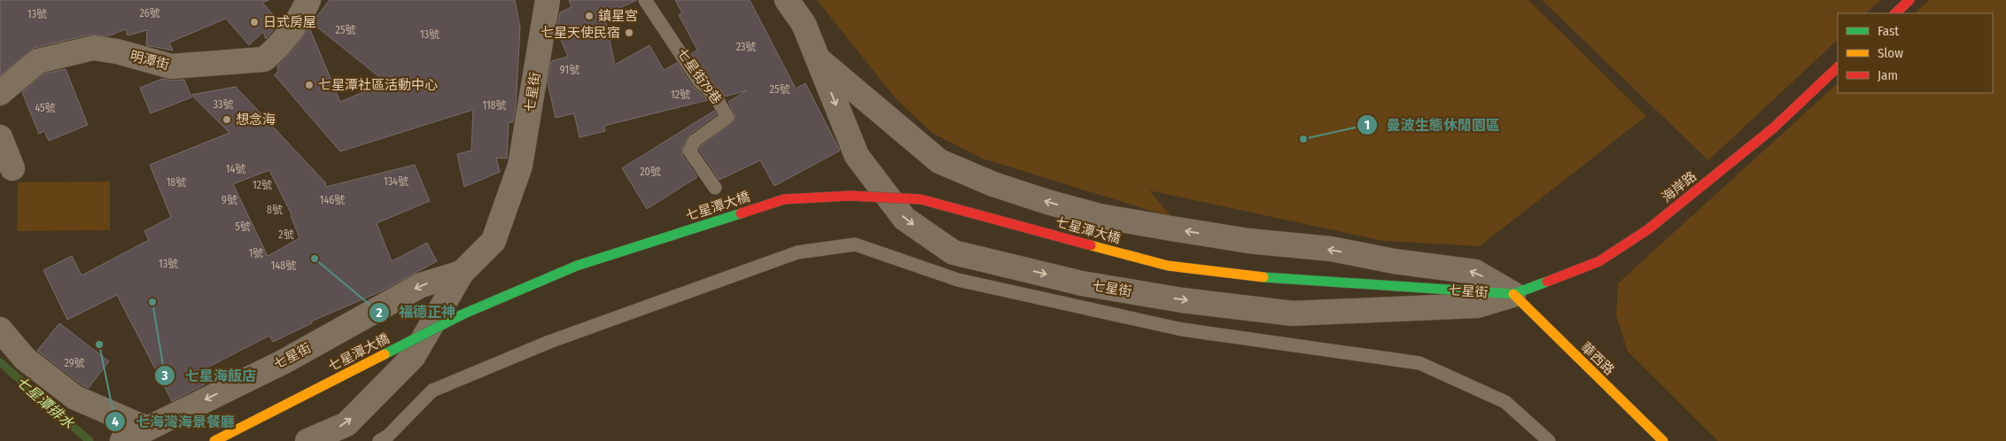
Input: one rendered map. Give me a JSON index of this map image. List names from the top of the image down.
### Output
{
  "streets": {
    "main road": [
      "七星街",
      "海岸路",
      "七星潭大橋",
      "華西路"
    ],
    "street": ["明潭街"],
    "lane": ["七星街79巷"]
  },
  "crossings": [
    ["七星街", "海岸路"],
    ["七星街", "七星潭大橋"],
    ["七星街", "華西路"],
    ["海岸路", "華西路"]
  ],
  "water": ["七星潭排水"],
  "places": [
    "鎮星宮",
    "日式房屋",
    "七星天使民宿",
    "七星潭社區活動中心",
    "想念海",
    "曼波生態休閒園區",
    "福德正神",
    "七星海飯店",
    "七海灣海景餐廳"
  ],
  "house_numbers": [
    "26號",
    "13號",
    "25號",
    "13號",
    "23號",
    "91號",
    "25號",
    "12號",
    "33號",
    "118號",
    "45號",
    "14號",
    "20號",
    "134號",
    "18號",
    "12號",
    "9號",
    "146號",
    "8號",
    "5號",
    "2號",
    "1號",
    "13號",
    "148號",
    "29號"
  ],
  "legend": ["Fast", "Slow", "Jam"]
}
